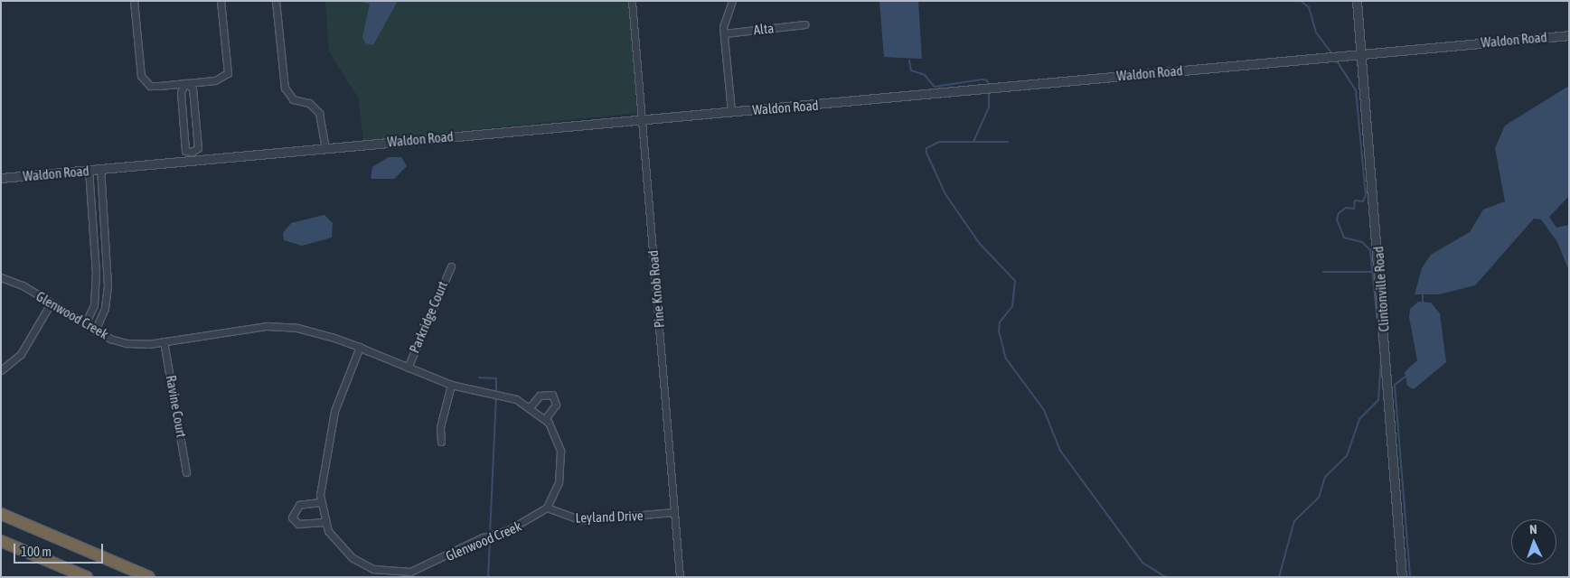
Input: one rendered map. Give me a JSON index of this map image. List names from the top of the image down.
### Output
{
  "streets": {
    "street": [
      "Alta",
      "Waldon Road",
      "Pine Knob Road",
      "Clintonville Road",
      "Glenwood Creek",
      "Parkridge Court",
      "Ravine Court",
      "Leyland Drive"
    ]
  },
  "crossings": [
    ["Waldon Road", "Pine Knob Road"],
    ["Waldon Road", "Clintonville Road"],
    ["Pine Knob Road", "Leyland Drive"],
    ["Glenwood Creek", "Parkridge Court"],
    ["Glenwood Creek", "Ravine Court"],
    ["Glenwood Creek", "Leyland Drive"]
  ],
  "scale_bar": "100 m",
  "north": "top"
}
